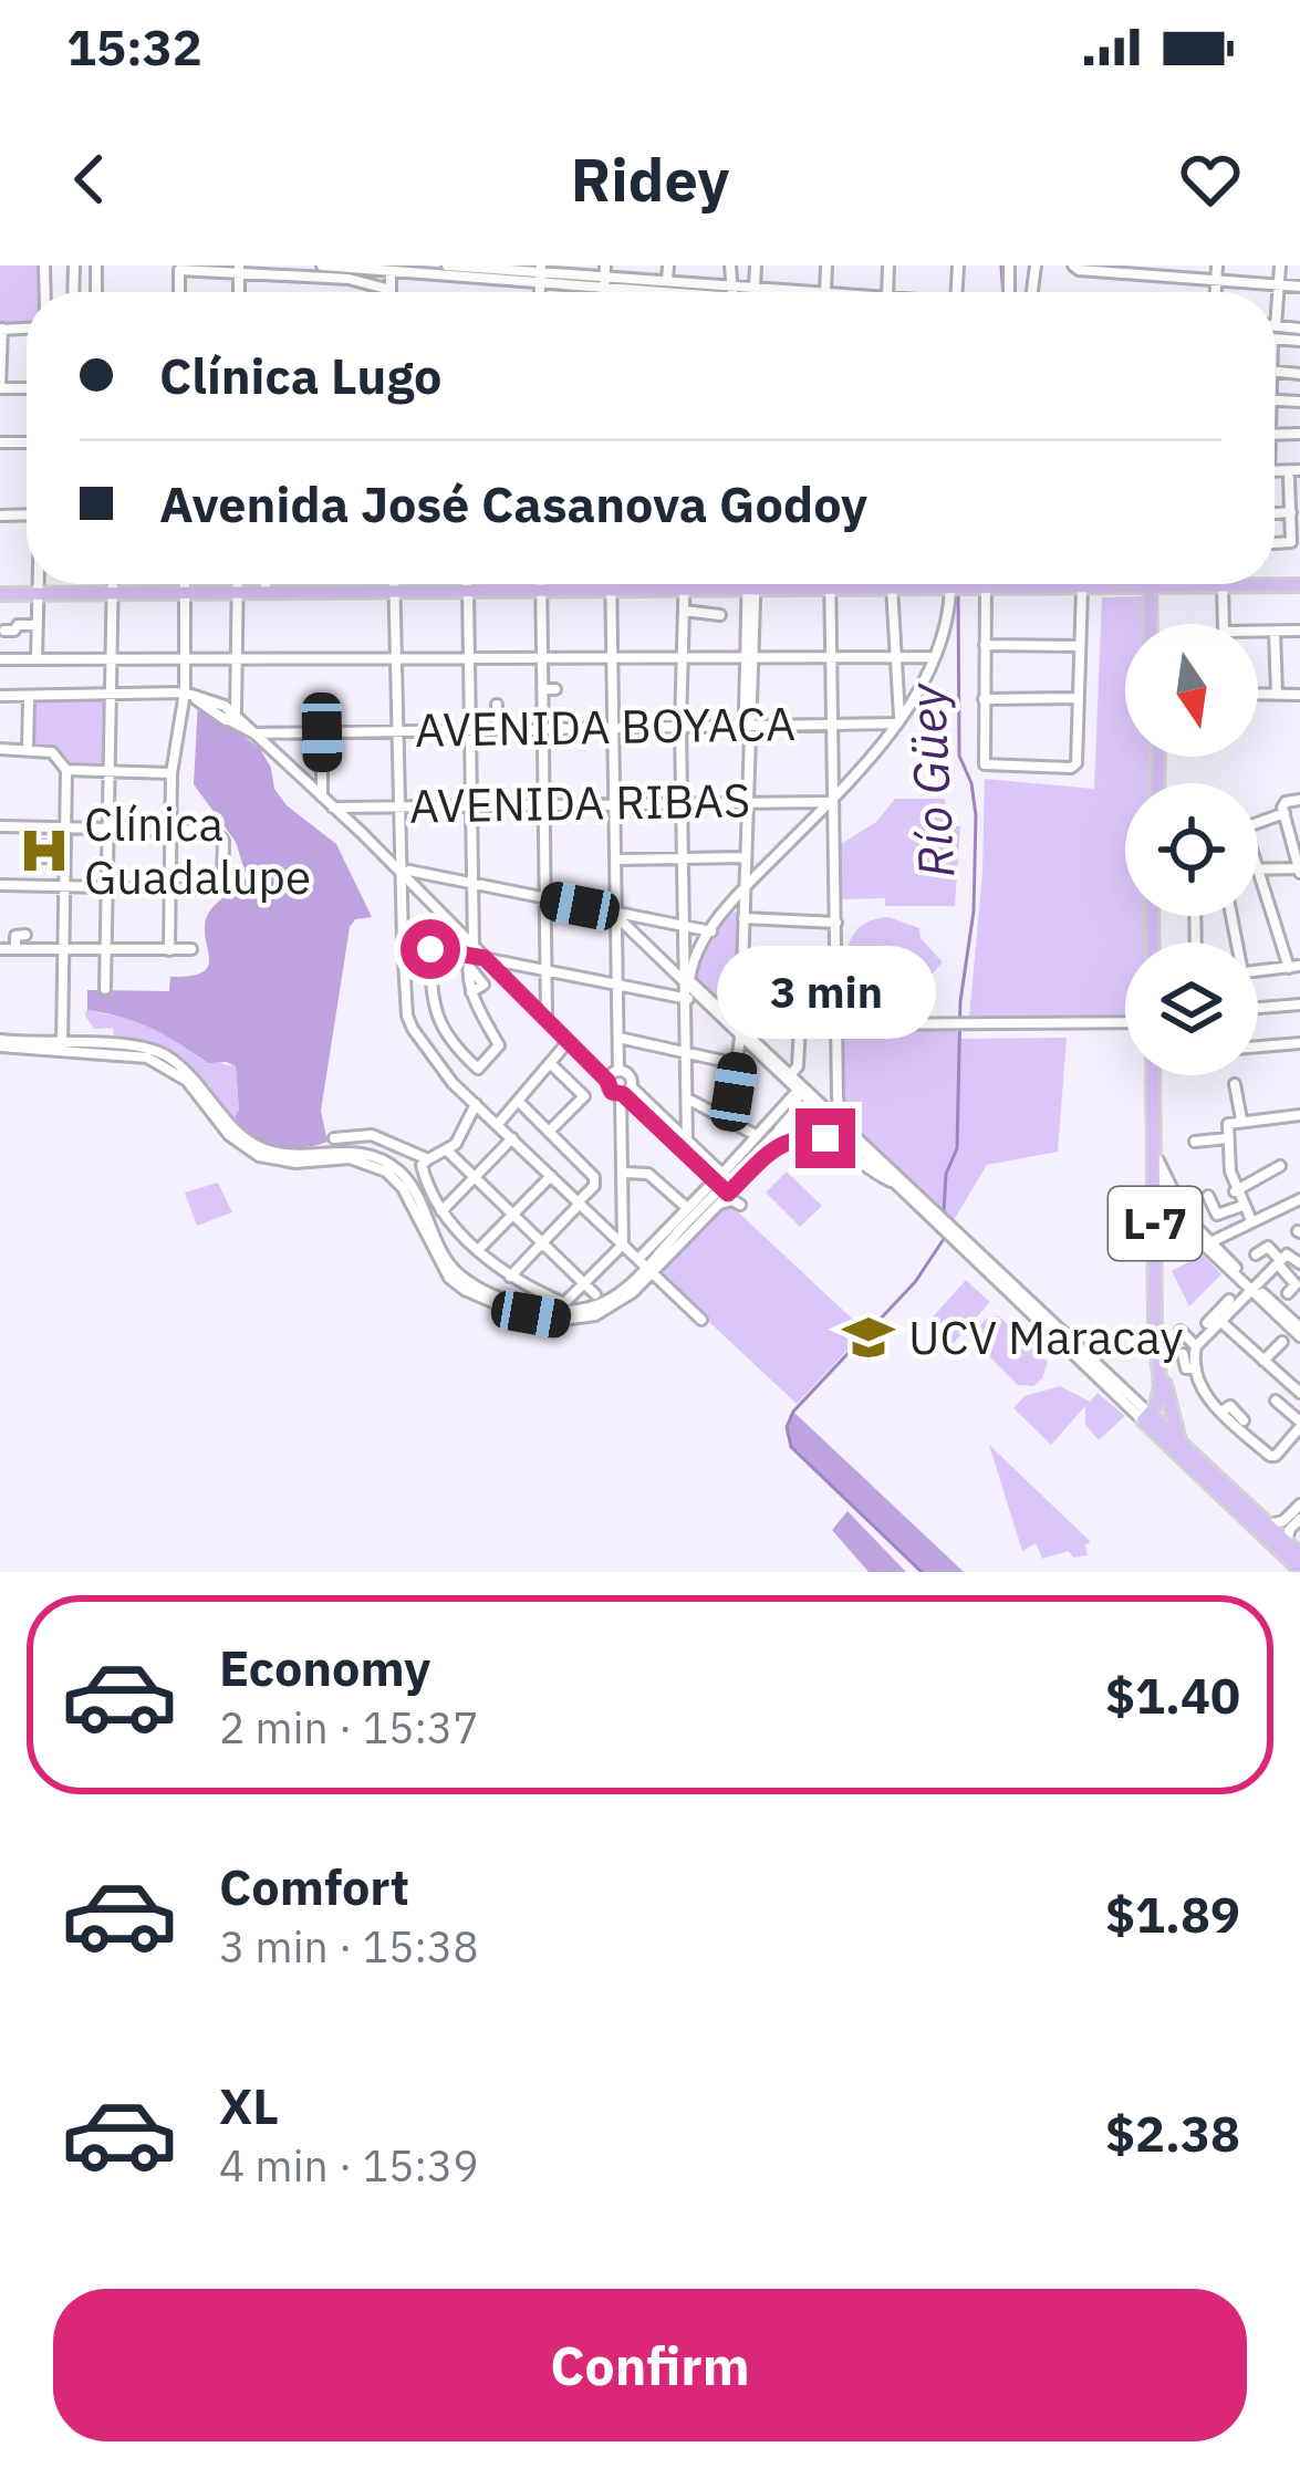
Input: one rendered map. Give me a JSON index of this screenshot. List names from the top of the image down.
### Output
{
  "streets": {
    "main road": ["L-7"],
    "street": ["AVENIDA BOYACA", "AVENIDA RIBAS"]
  },
  "water": ["Río Güey"],
  "places": {
    "hospital": ["Clínica Guadalupe"],
    "school or university": ["UCV Maracay"]
  },
  "north": "bottom",
  "page": {
    "status": "15:32",
    "header": "Ridey",
    "banner": ["Clínica Lugo", "Avenida José Casanova Godoy"],
    "bubble": "3 min",
    "list": [
      {
        "name": "Economy",
        "note": "2 min · 15:37",
        "value": "$1.40"
      },
      {
        "name": "Comfort",
        "note": "3 min · 15:38",
        "value": "$1.89"
      },
      {
        "name": "XL",
        "note": "4 min · 15:39",
        "value": "$2.38"
      }
    ],
    "buttons": "Confirm"
  }
}
